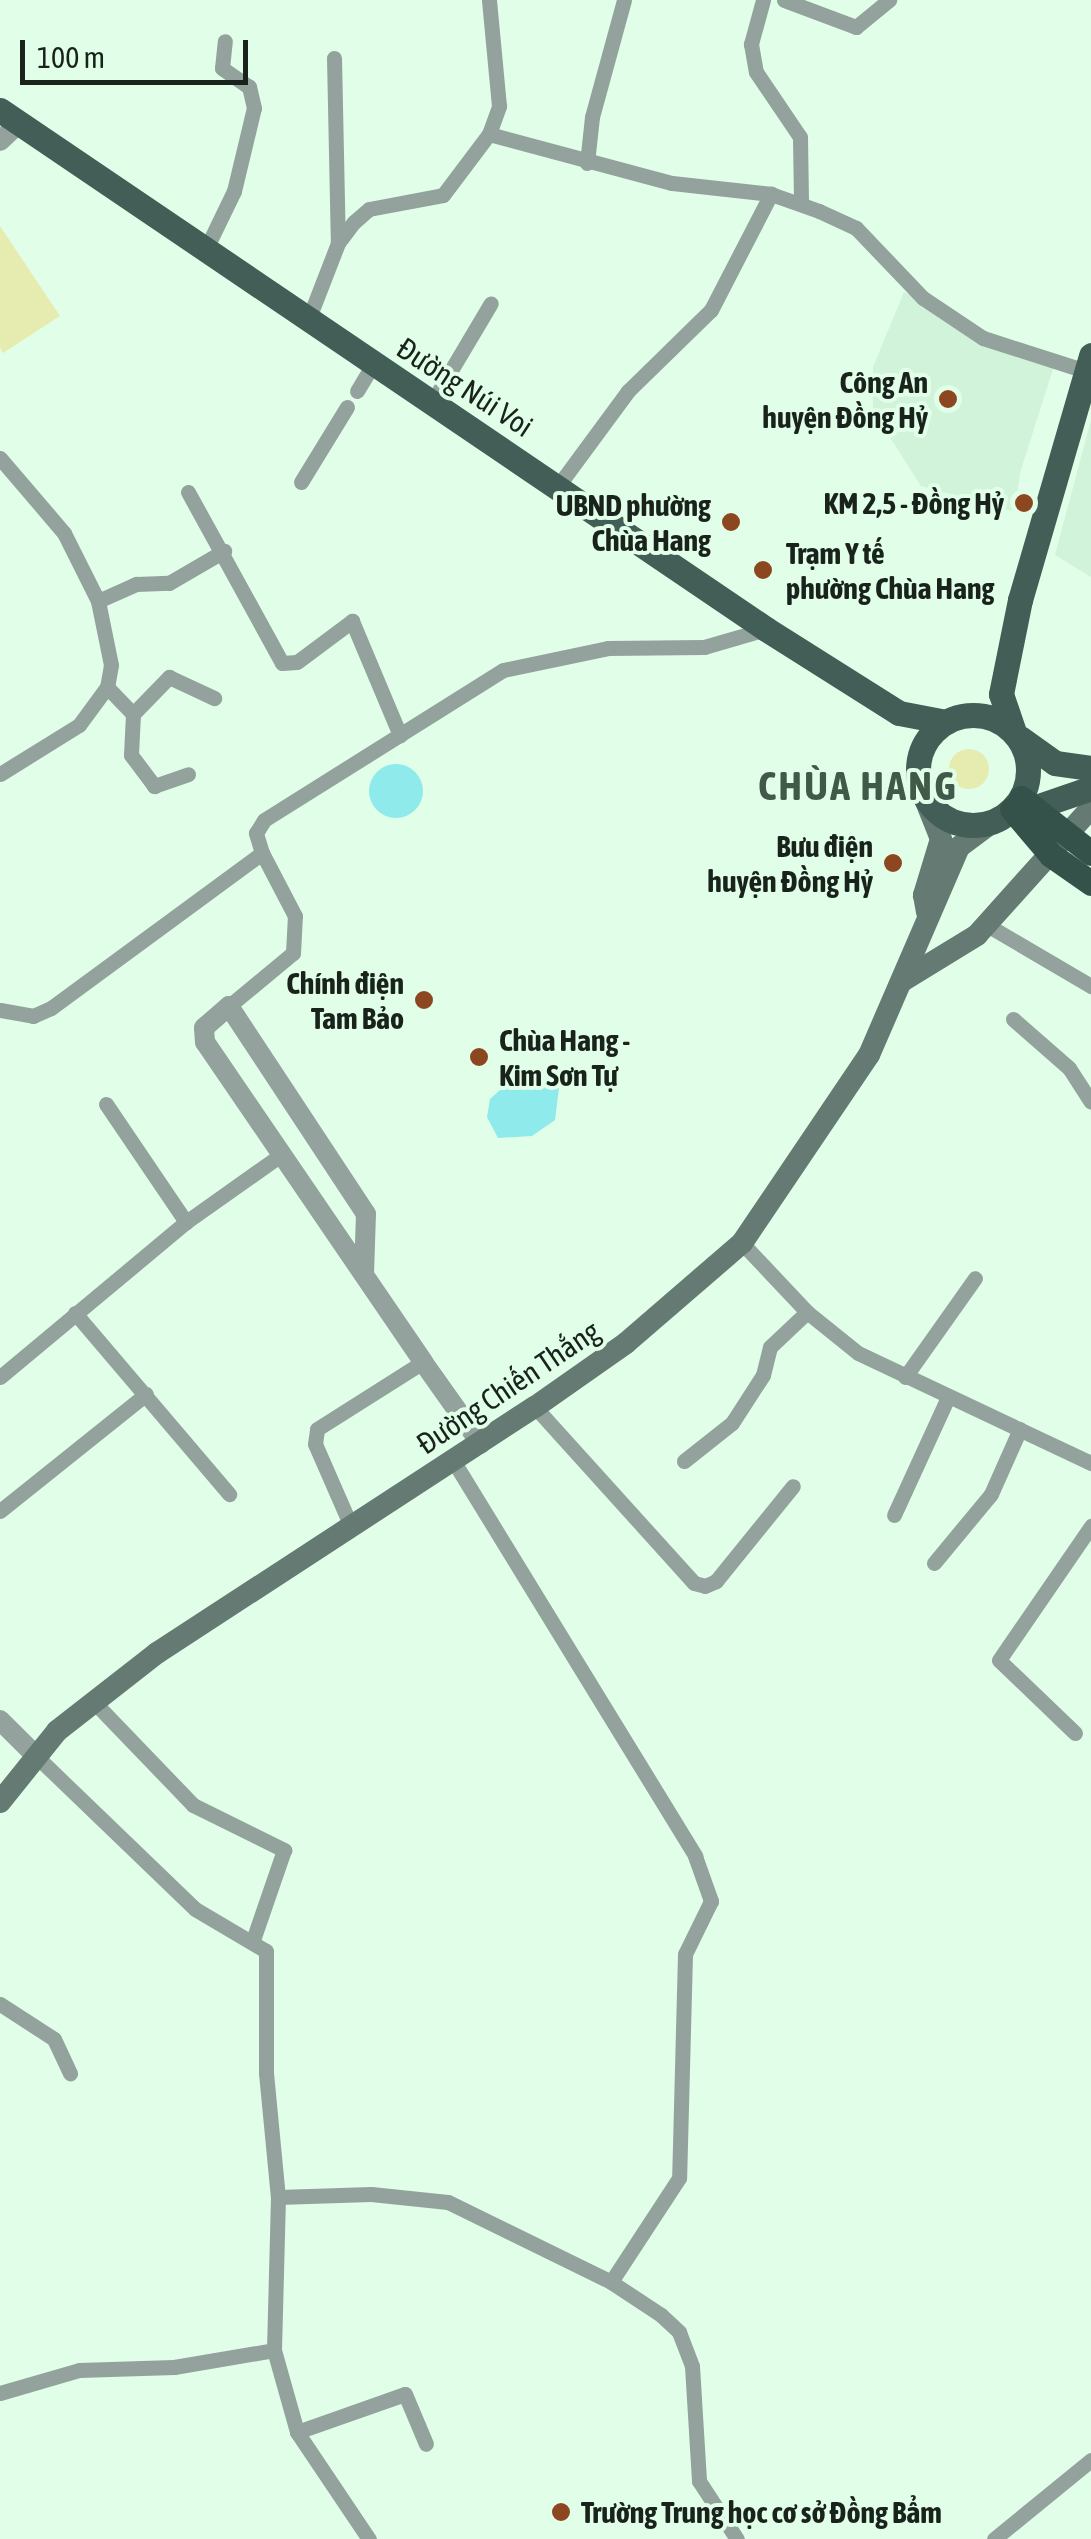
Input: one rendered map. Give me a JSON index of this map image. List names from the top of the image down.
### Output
{
  "streets": {
    "main road": ["Đường Núi Voi", "Đường Chiến Thắng"]
  },
  "crossings": [
    ["Đường Núi Voi", "Đường Chiến Thắng"]
  ],
  "districts": ["CHÙA HANG"],
  "places": [
    "Công An huyện Đồng Hỷ",
    "KM 2,5 - Đồng Hỷ",
    "UBND phường Chùa Hang",
    "Trạm Y tế phường Chùa Hang",
    "Bưu điện huyện Đồng Hỷ",
    "Chính điện Tam Bảo",
    "Chùa Hang - Kim Sơn Tự",
    "Trường Trung học cơ sở Đồng Bẩm"
  ],
  "scale_bar": "100 m"
}
